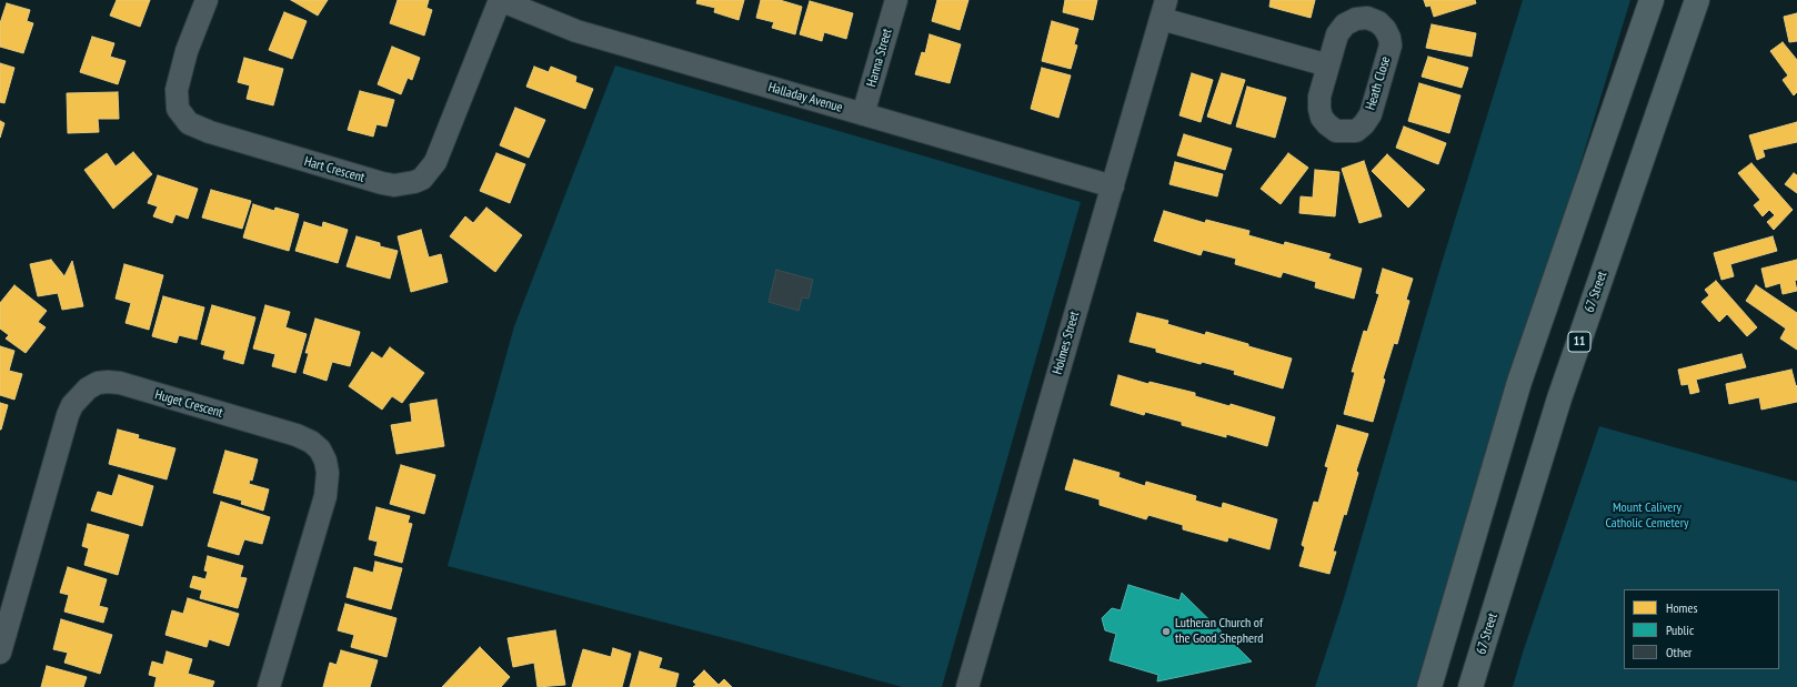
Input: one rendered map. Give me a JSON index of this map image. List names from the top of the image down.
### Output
{
  "streets": {
    "main road": ["67 Street", "11"],
    "street": [
      "Hanna Street",
      "Heath Close",
      "Halladay Avenue",
      "Hart Crescent",
      "Holmes Street",
      "Huget Crescent"
    ]
  },
  "crossings": [
    ["Hanna Street", "Halladay Avenue"],
    ["Halladay Avenue", "Hart Crescent"],
    ["Halladay Avenue", "Holmes Street"]
  ],
  "parks": ["Mount Calivery Catholic Cemetery"],
  "places": ["Lutheran Church of the Good Shepherd"],
  "legend": ["Homes", "Public", "Other"]
}
